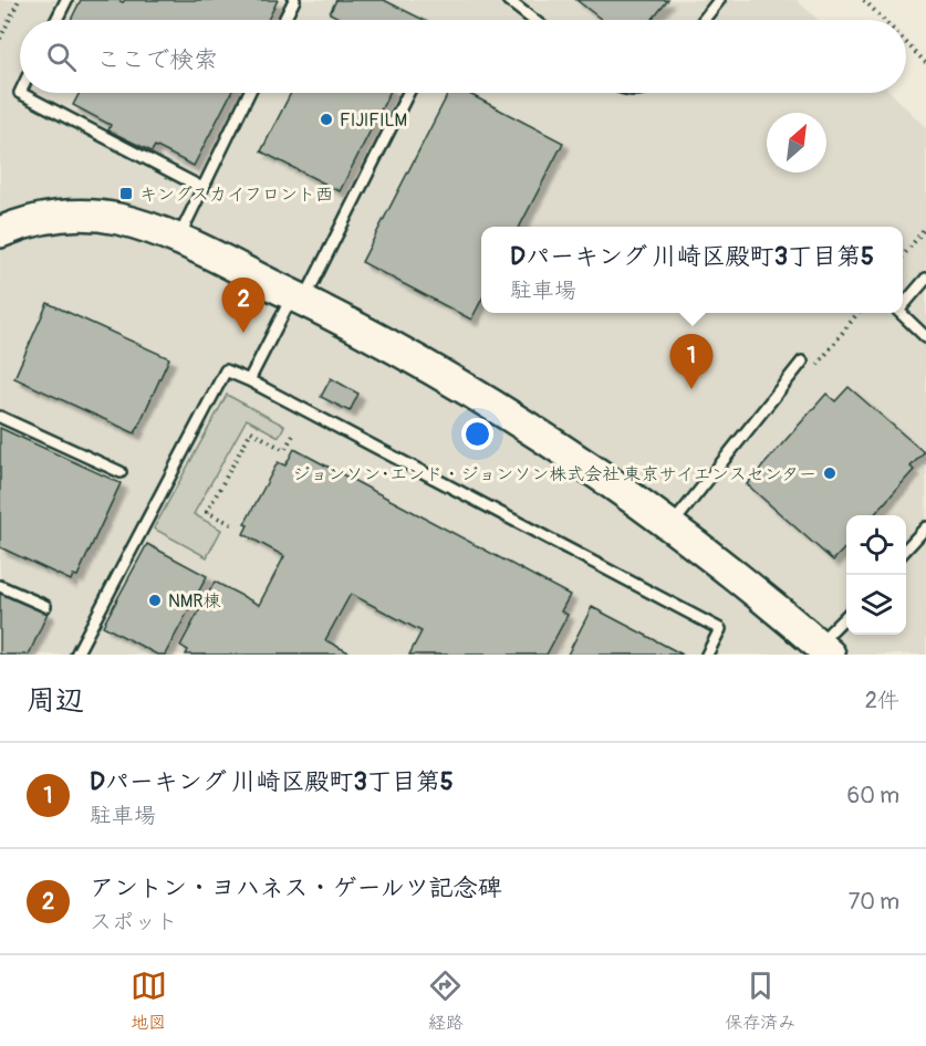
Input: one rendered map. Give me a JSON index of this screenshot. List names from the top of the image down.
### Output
{
  "places": {
    "other": ["FIJIFILM", "ジョンソン･エンド・ジョンソン株式会社 東京サイエンスセンター", "NMR棟"],
    "transit": ["キングスカイフロント西"]
  },
  "north": "top right",
  "page": {
    "search": "ここで検索",
    "popup": ["Dパーキング 川崎区殿町3丁目第5", "駐車場"],
    "pins": ["2", "1"],
    "heading": ["周辺", "2件"],
    "list": [
      {
        "mark": "1",
        "name": "Dパーキング 川崎区殿町3丁目第5",
        "note": "駐車場",
        "value": "60 m"
      },
      {
        "mark": "2",
        "name": "アントン・ヨハネス・ゲールツ記念碑",
        "note": "スポット",
        "value": "70 m"
      }
    ],
    "nav": ["地図", "経路", "保存済み"]
  }
}
